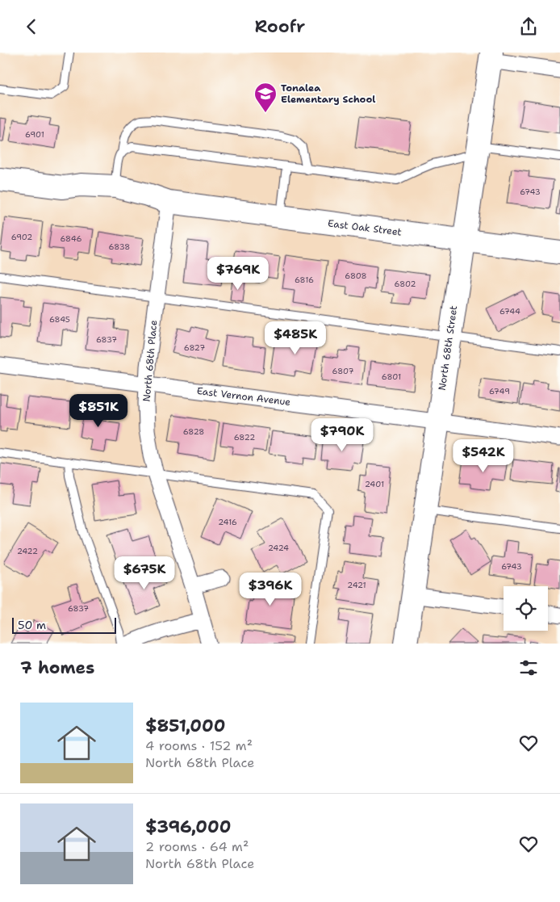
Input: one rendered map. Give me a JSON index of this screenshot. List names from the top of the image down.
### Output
{
  "streets": {
    "street": [
      "East Oak Street",
      "North 68th Street",
      "North 68th Place",
      "East Vernon Avenue"
    ]
  },
  "crossings": [
    ["East Oak Street", "North 68th Street"],
    ["East Oak Street", "North 68th Place"],
    ["North 68th Street", "East Vernon Avenue"],
    ["North 68th Place", "East Vernon Avenue"]
  ],
  "places": {
    "school or university": ["Tonalea Elementary School"]
  },
  "house_numbers": [
    "6901",
    "6743",
    "6902",
    "6846",
    "6838",
    "6808",
    "6816",
    "6802",
    "6744",
    "6845",
    "6837",
    "6827",
    "6807",
    "6801",
    "6749",
    "6828",
    "6822",
    "2401",
    "2416",
    "2424",
    "2422",
    "6743",
    "2421",
    "6837"
  ],
  "scale_bar": "50 m",
  "page": {
    "header": "Roofr",
    "price": [
      "$769K",
      "$485K",
      "$851K",
      "$790K",
      "$542K",
      "$675K",
      "$396K"
    ],
    "scale": "50 m",
    "heading": "7 homes",
    "list": [
      {
        "name": "$851,000",
        "note": "4 rooms · 152 m² · North 68th Place"
      },
      {
        "name": "$396,000",
        "note": "2 rooms · 64 m² · North 68th Place"
      }
    ]
  }
}
